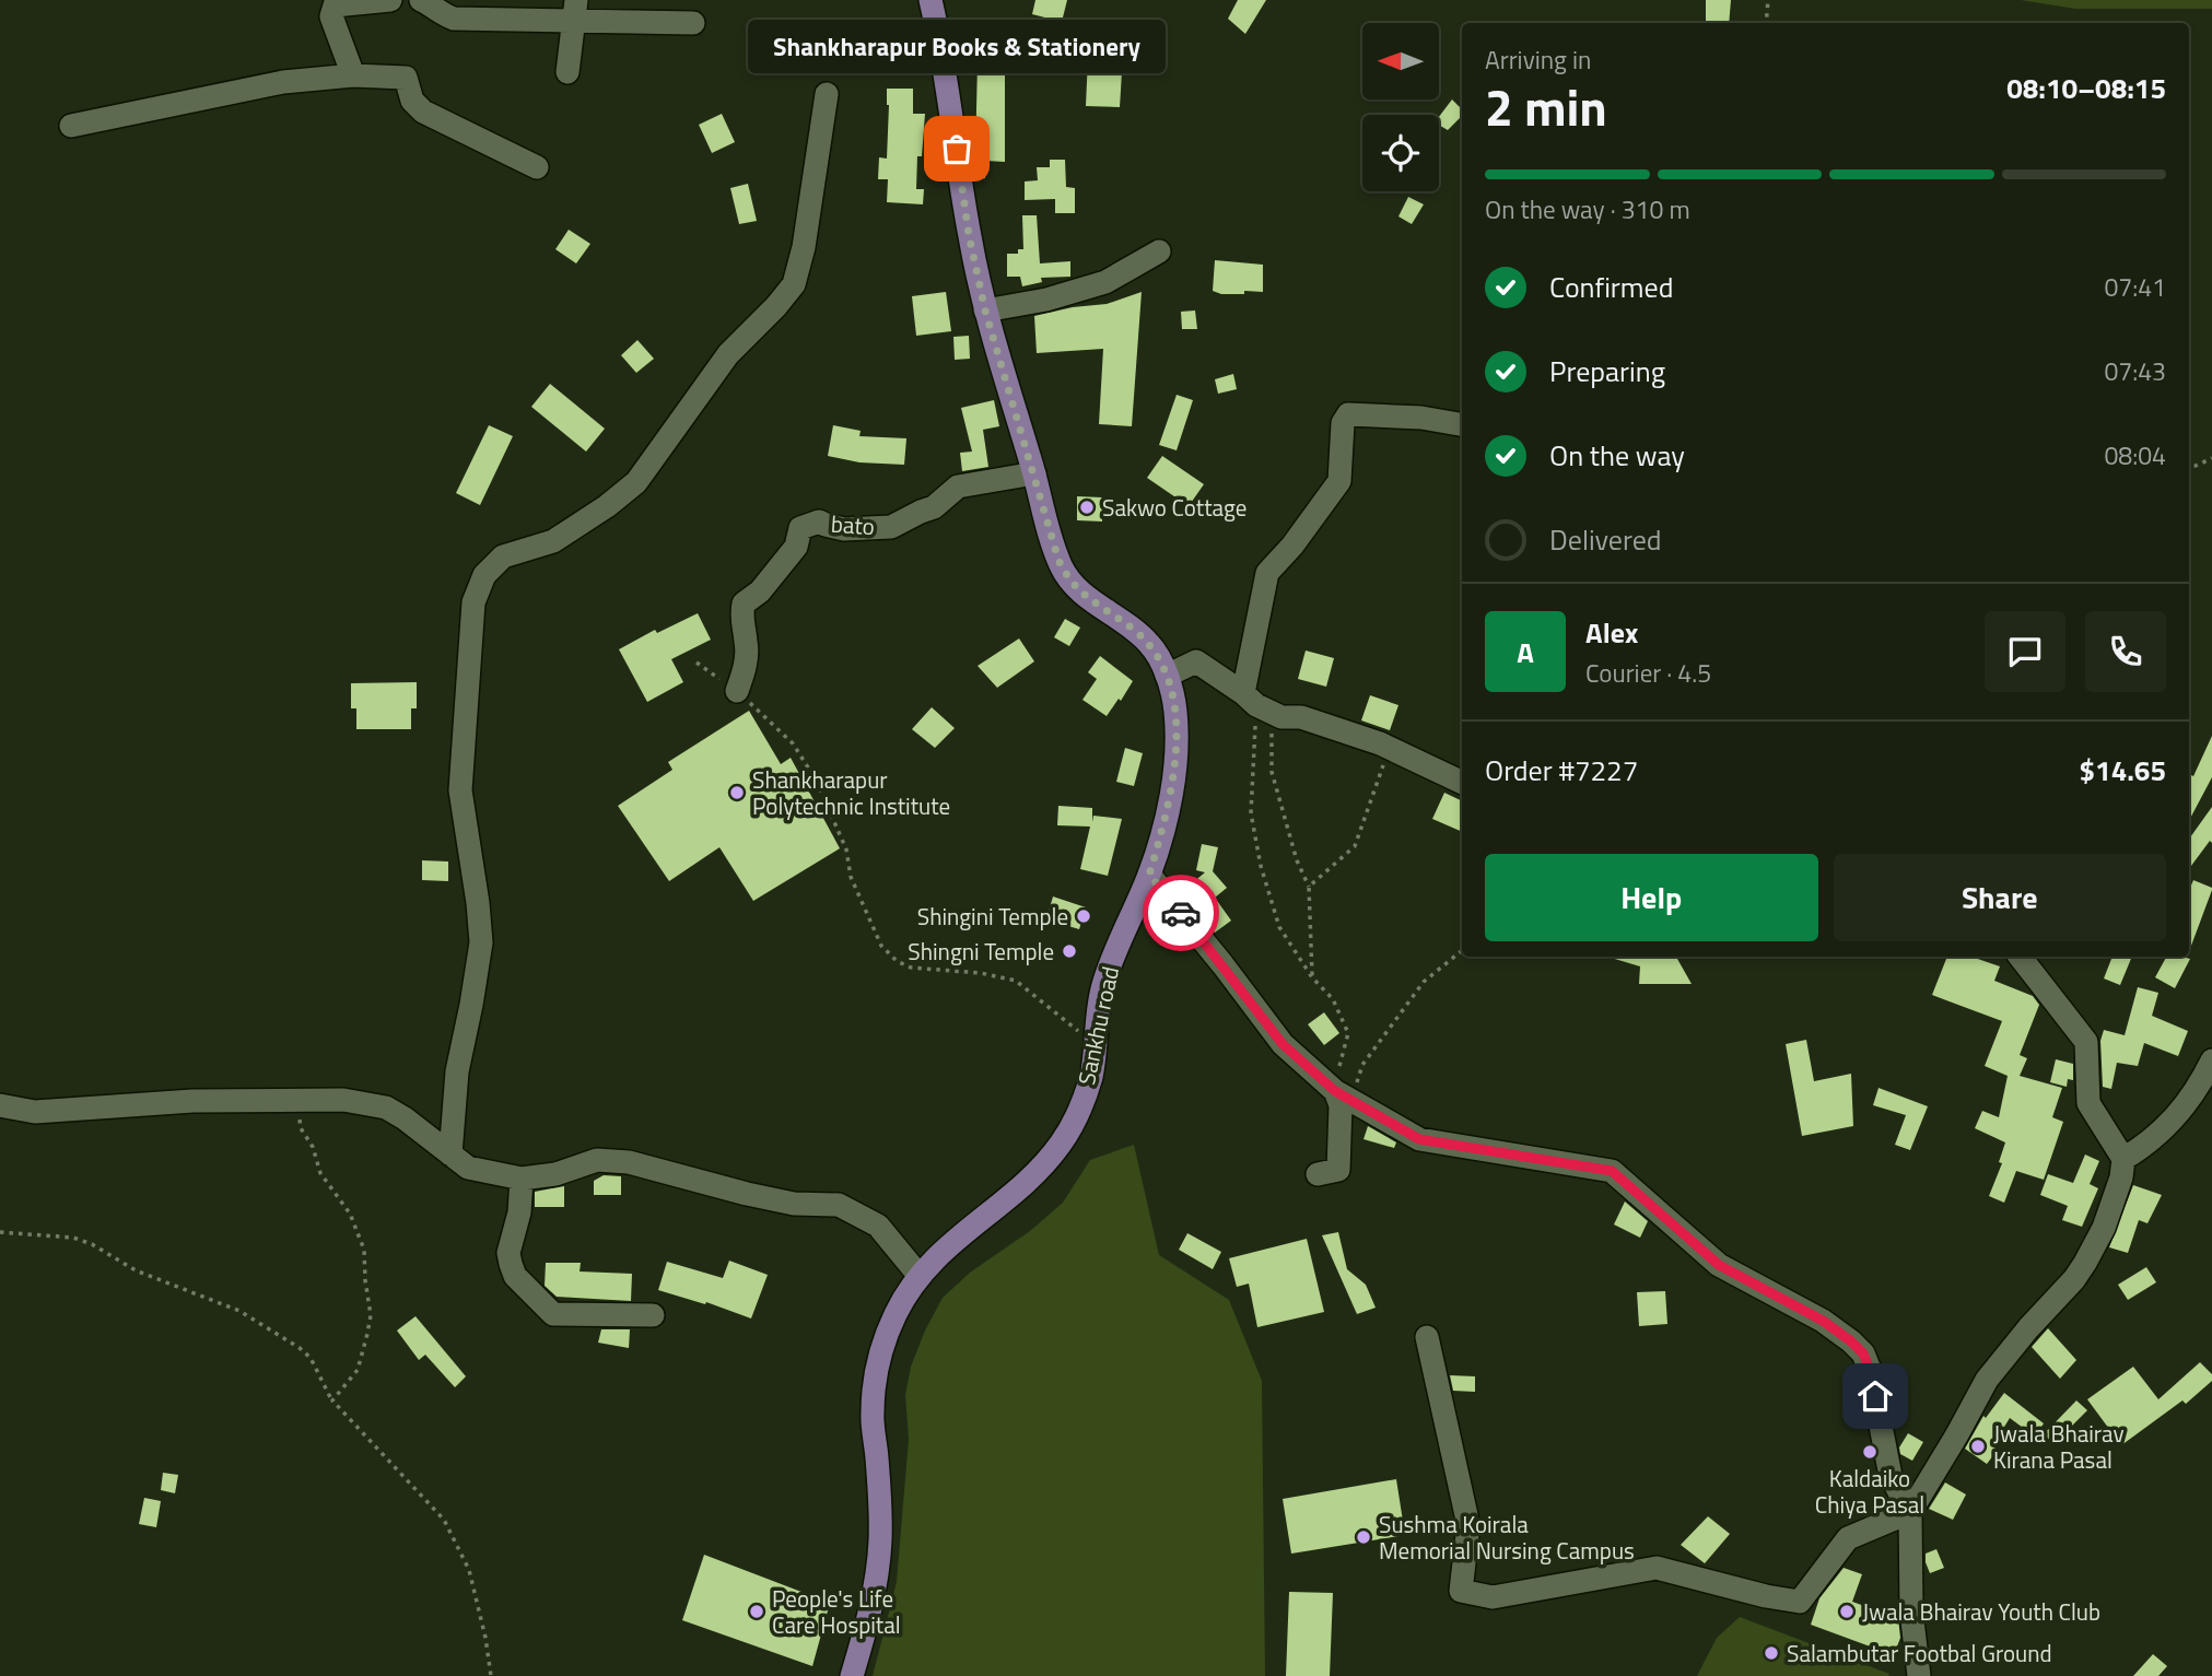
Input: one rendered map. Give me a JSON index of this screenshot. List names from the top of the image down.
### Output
{
  "streets": {
    "main road": ["Sankhu road"],
    "street": ["bato"]
  },
  "crossings": [
    ["bato", "Sankhu road"]
  ],
  "places": [
    "Shankharapur Books & Stationery",
    "Sakwo Cottage",
    "Shankharapur Polytechnic Institute",
    "Shingini Temple",
    "Shingni Temple",
    "Jwala Bhairav Kirana Pasal",
    "Kaldaiko Chiya Pasal",
    "Sushma Koirala Memorial Nursing Campus",
    "People's Life Care Hospital",
    "Jwala Bhairav Youth Club",
    "Salambutar Footbal Ground"
  ],
  "north": "left",
  "page": {
    "bubble": "Shankharapur Books & Stationery",
    "heading": ["2 min", "Arriving in", "08:10–08:15"],
    "panel": [
      "Alex",
      "Courier · 4.5",
      "Order #7227",
      "$14.65"
    ],
    "bar": "On the way · 310 m",
    "list": [
      ["Confirmed", "07:41"],
      ["Preparing", "07:43"],
      ["On the way", "08:04"],
      "Delivered"
    ],
    "round": "A",
    "buttons": ["Help", "Share"]
  }
}
